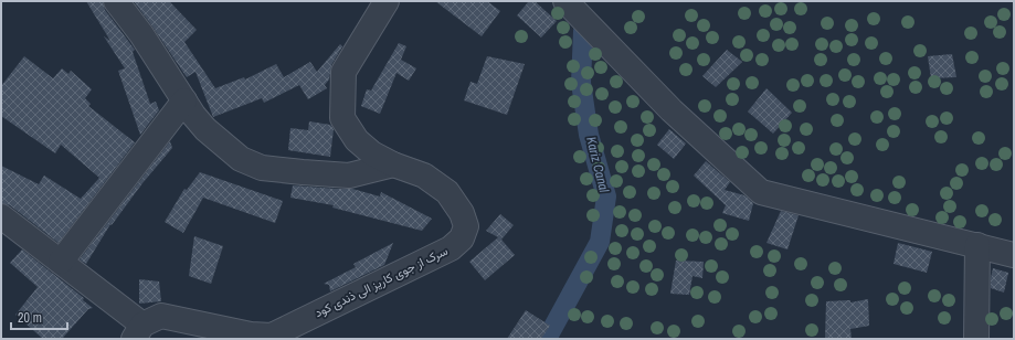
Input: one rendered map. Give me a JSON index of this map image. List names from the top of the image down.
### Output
{
  "streets": {
    "street": ["سرک از جوی کاریز الی ذندی کود"]
  },
  "water": ["Kariz Canal"],
  "scale_bar": "20 m"
}
